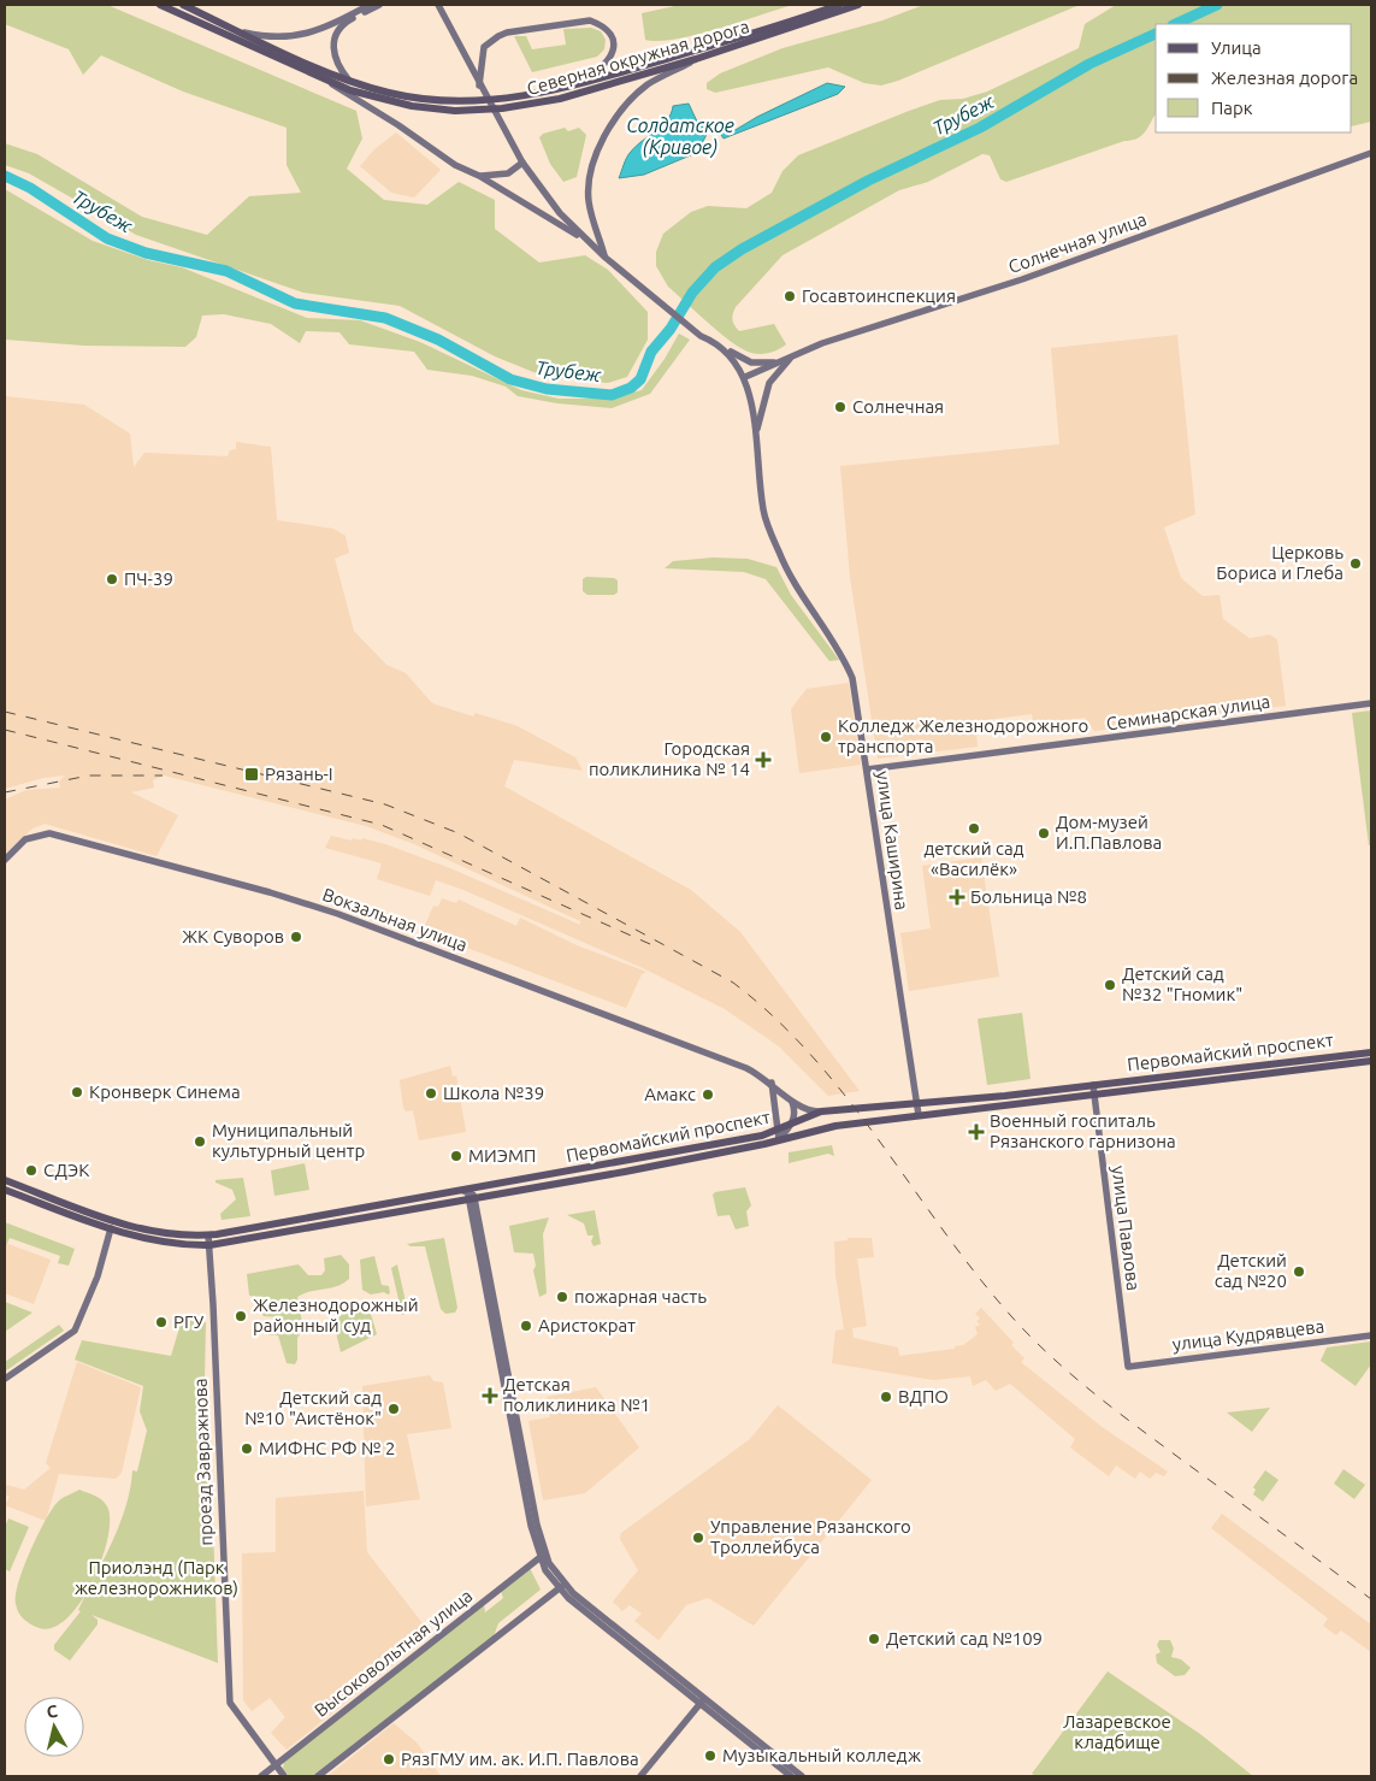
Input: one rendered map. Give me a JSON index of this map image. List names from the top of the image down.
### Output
{
  "streets": {
    "main road": [
      "Северная окружная дорога",
      "Солнечная улица",
      "Семинарская улица",
      "улица Каширина",
      "Вокзальная улица",
      "Первомайский проспект",
      "улица Павлова",
      "улица Кудрявцева",
      "проезд Завражнова",
      "Высоковольтная улица"
    ]
  },
  "crossings": [
    ["Солнечная улица", "улица Каширина"],
    ["Семинарская улица", "улица Каширина"],
    ["улица Каширина", "Первомайский проспект"],
    ["Вокзальная улица", "Первомайский проспект"],
    ["Первомайский проспект", "улица Павлова"],
    ["Первомайский проспект", "проезд Завражнова"],
    ["улица Павлова", "улица Кудрявцева"],
    ["проезд Завражнова", "Высоковольтная улица"]
  ],
  "water": ["Трубеж", "Солдатское (Кривое)"],
  "parks": ["Приолэнд (Парк железнорожников)", "Лазаревское кладбище"],
  "places": {
    "other": [
      "Госавтоинспекция",
      "Солнечная",
      "Церковь Бориса и Глеба",
      "ПЧ-39",
      "Колледж Железнодорожного транспорта",
      "детский сад «Василёк»",
      "Дом-музей И.П.Павлова",
      "ЖК Суворов",
      "Детский сад №32 \"Гномик\"",
      "Кронверк Синема",
      "Школа №39",
      "Амакс",
      "Муниципальный культурный центр",
      "МИЭМП",
      "СДЭК",
      "Детский сад №20",
      "пожарная часть",
      "Железнодорожный районный суд",
      "РГУ",
      "Аристократ",
      "ВДПО",
      "Детский сад №10 \"Аистёнок\"",
      "МИФНС РФ № 2",
      "Управление Рязанского Троллейбуса",
      "Детский сад №109",
      "Музыкальный колледж",
      "РязГМУ им. ак. И.П. Павлова"
    ],
    "health": [
      "Городская поликлиника № 14",
      "Больница №8",
      "Военный госпиталь Рязанского гарнизона",
      "Детская поликлиника №1"
    ],
    "transit": ["Рязань-I"]
  },
  "legend": ["Улица", "Железная дорога", "Парк"],
  "north": "top"
}
